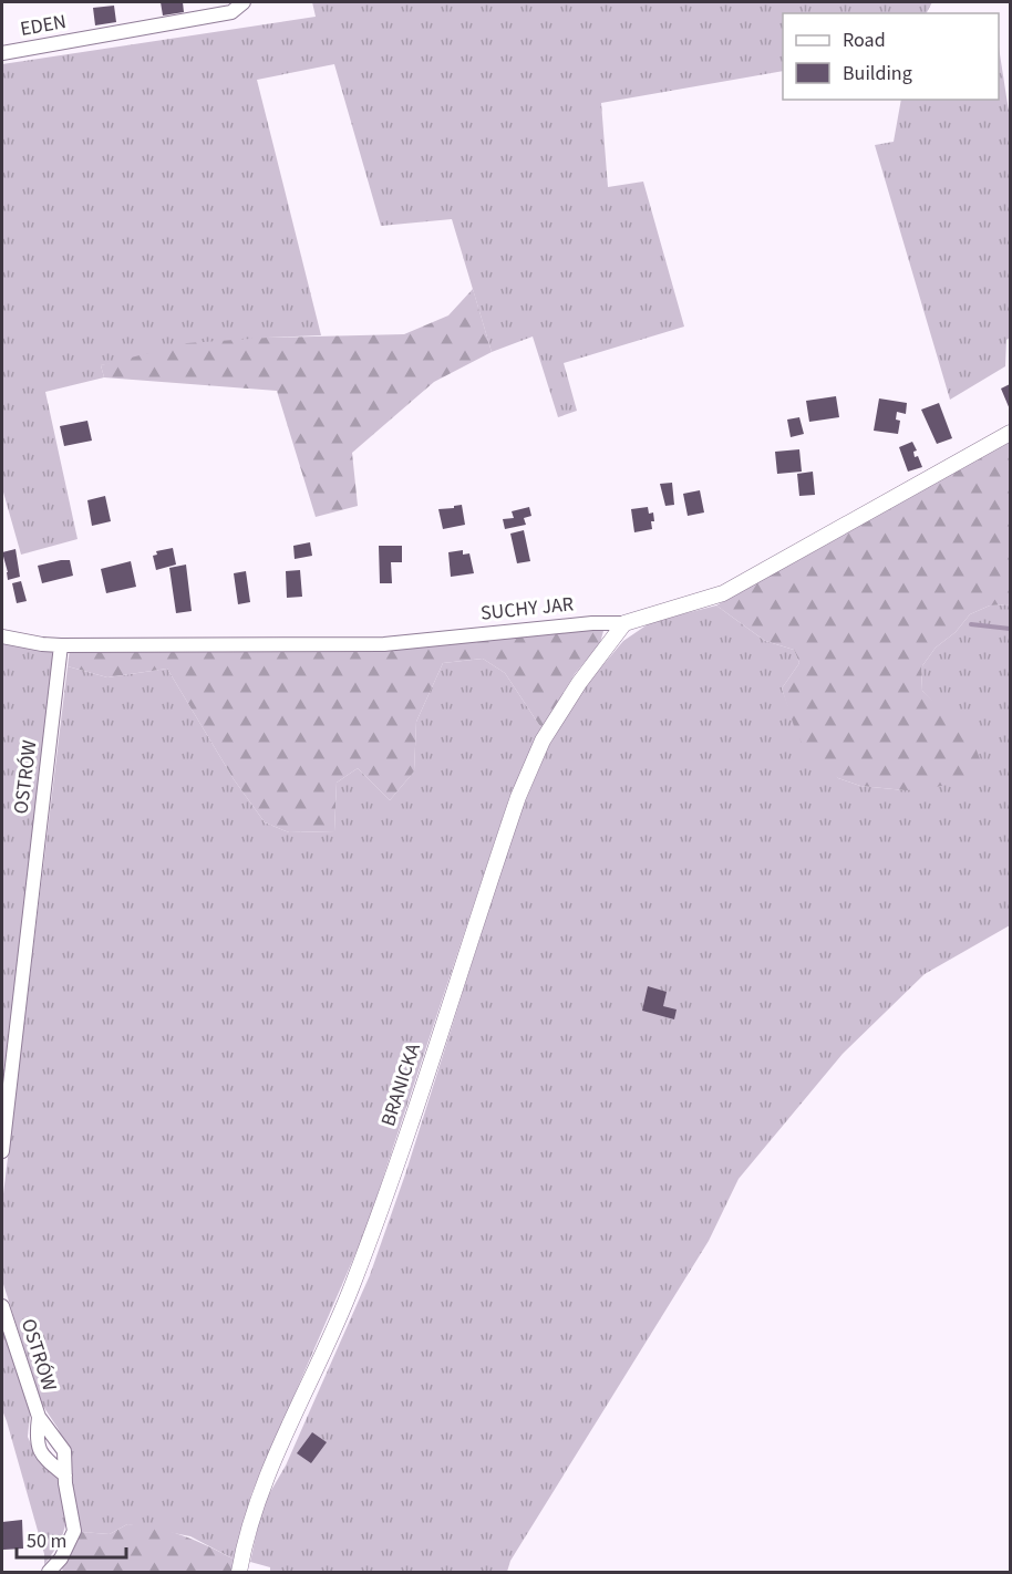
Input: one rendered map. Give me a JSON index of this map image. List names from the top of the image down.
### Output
{
  "streets": {
    "street": [
      "EDEN",
      "SUCHY JAR",
      "OSTRÓW",
      "BRANICKA"
    ]
  },
  "crossings": [
    ["SUCHY JAR", "OSTRÓW"],
    ["SUCHY JAR", "BRANICKA"]
  ],
  "legend": ["Road", "Building"],
  "scale_bar": "50 m"
}
